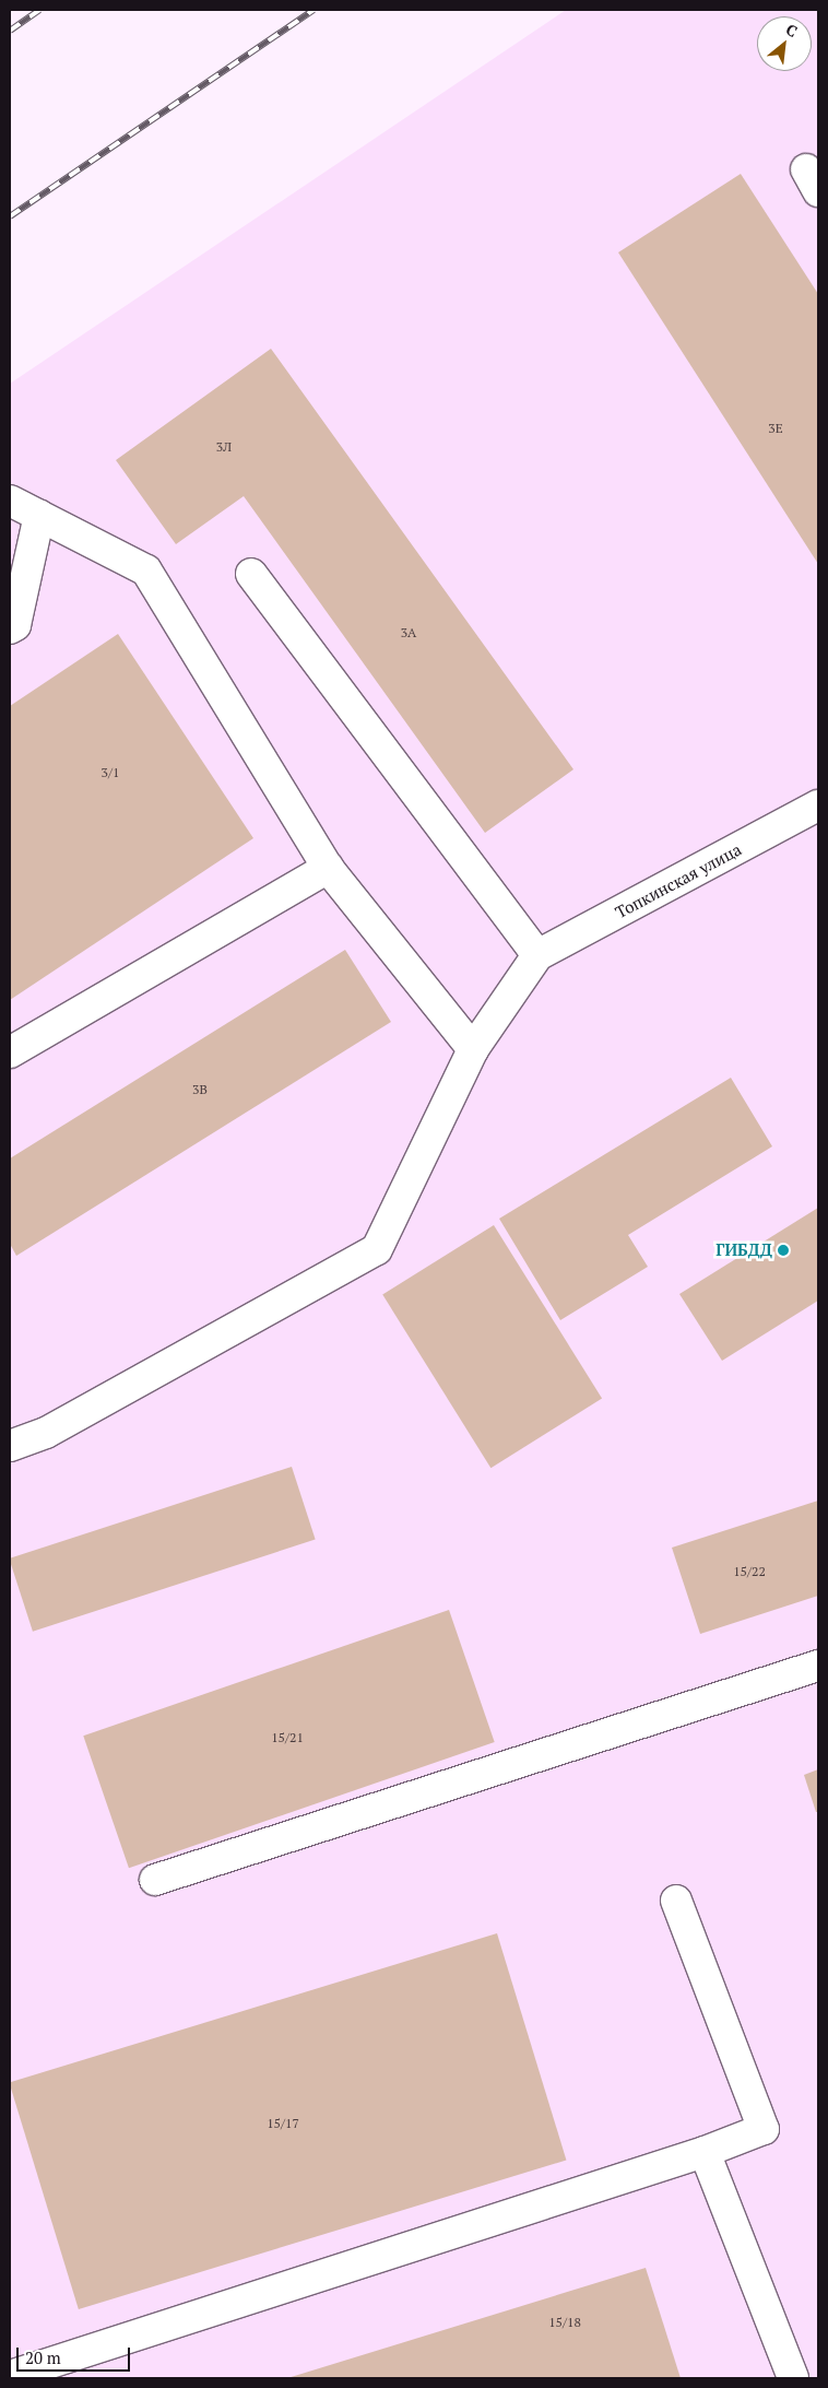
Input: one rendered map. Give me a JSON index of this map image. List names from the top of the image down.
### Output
{
  "streets": {
    "street": ["Топкинская улица"]
  },
  "places": ["ГИБДД"],
  "house_numbers": [
    "3Е",
    "3Л",
    "3А",
    "3/1",
    "3В",
    "15/22",
    "15/21",
    "15/17",
    "15/18"
  ],
  "scale_bar": "20 m",
  "north": "top right"
}
